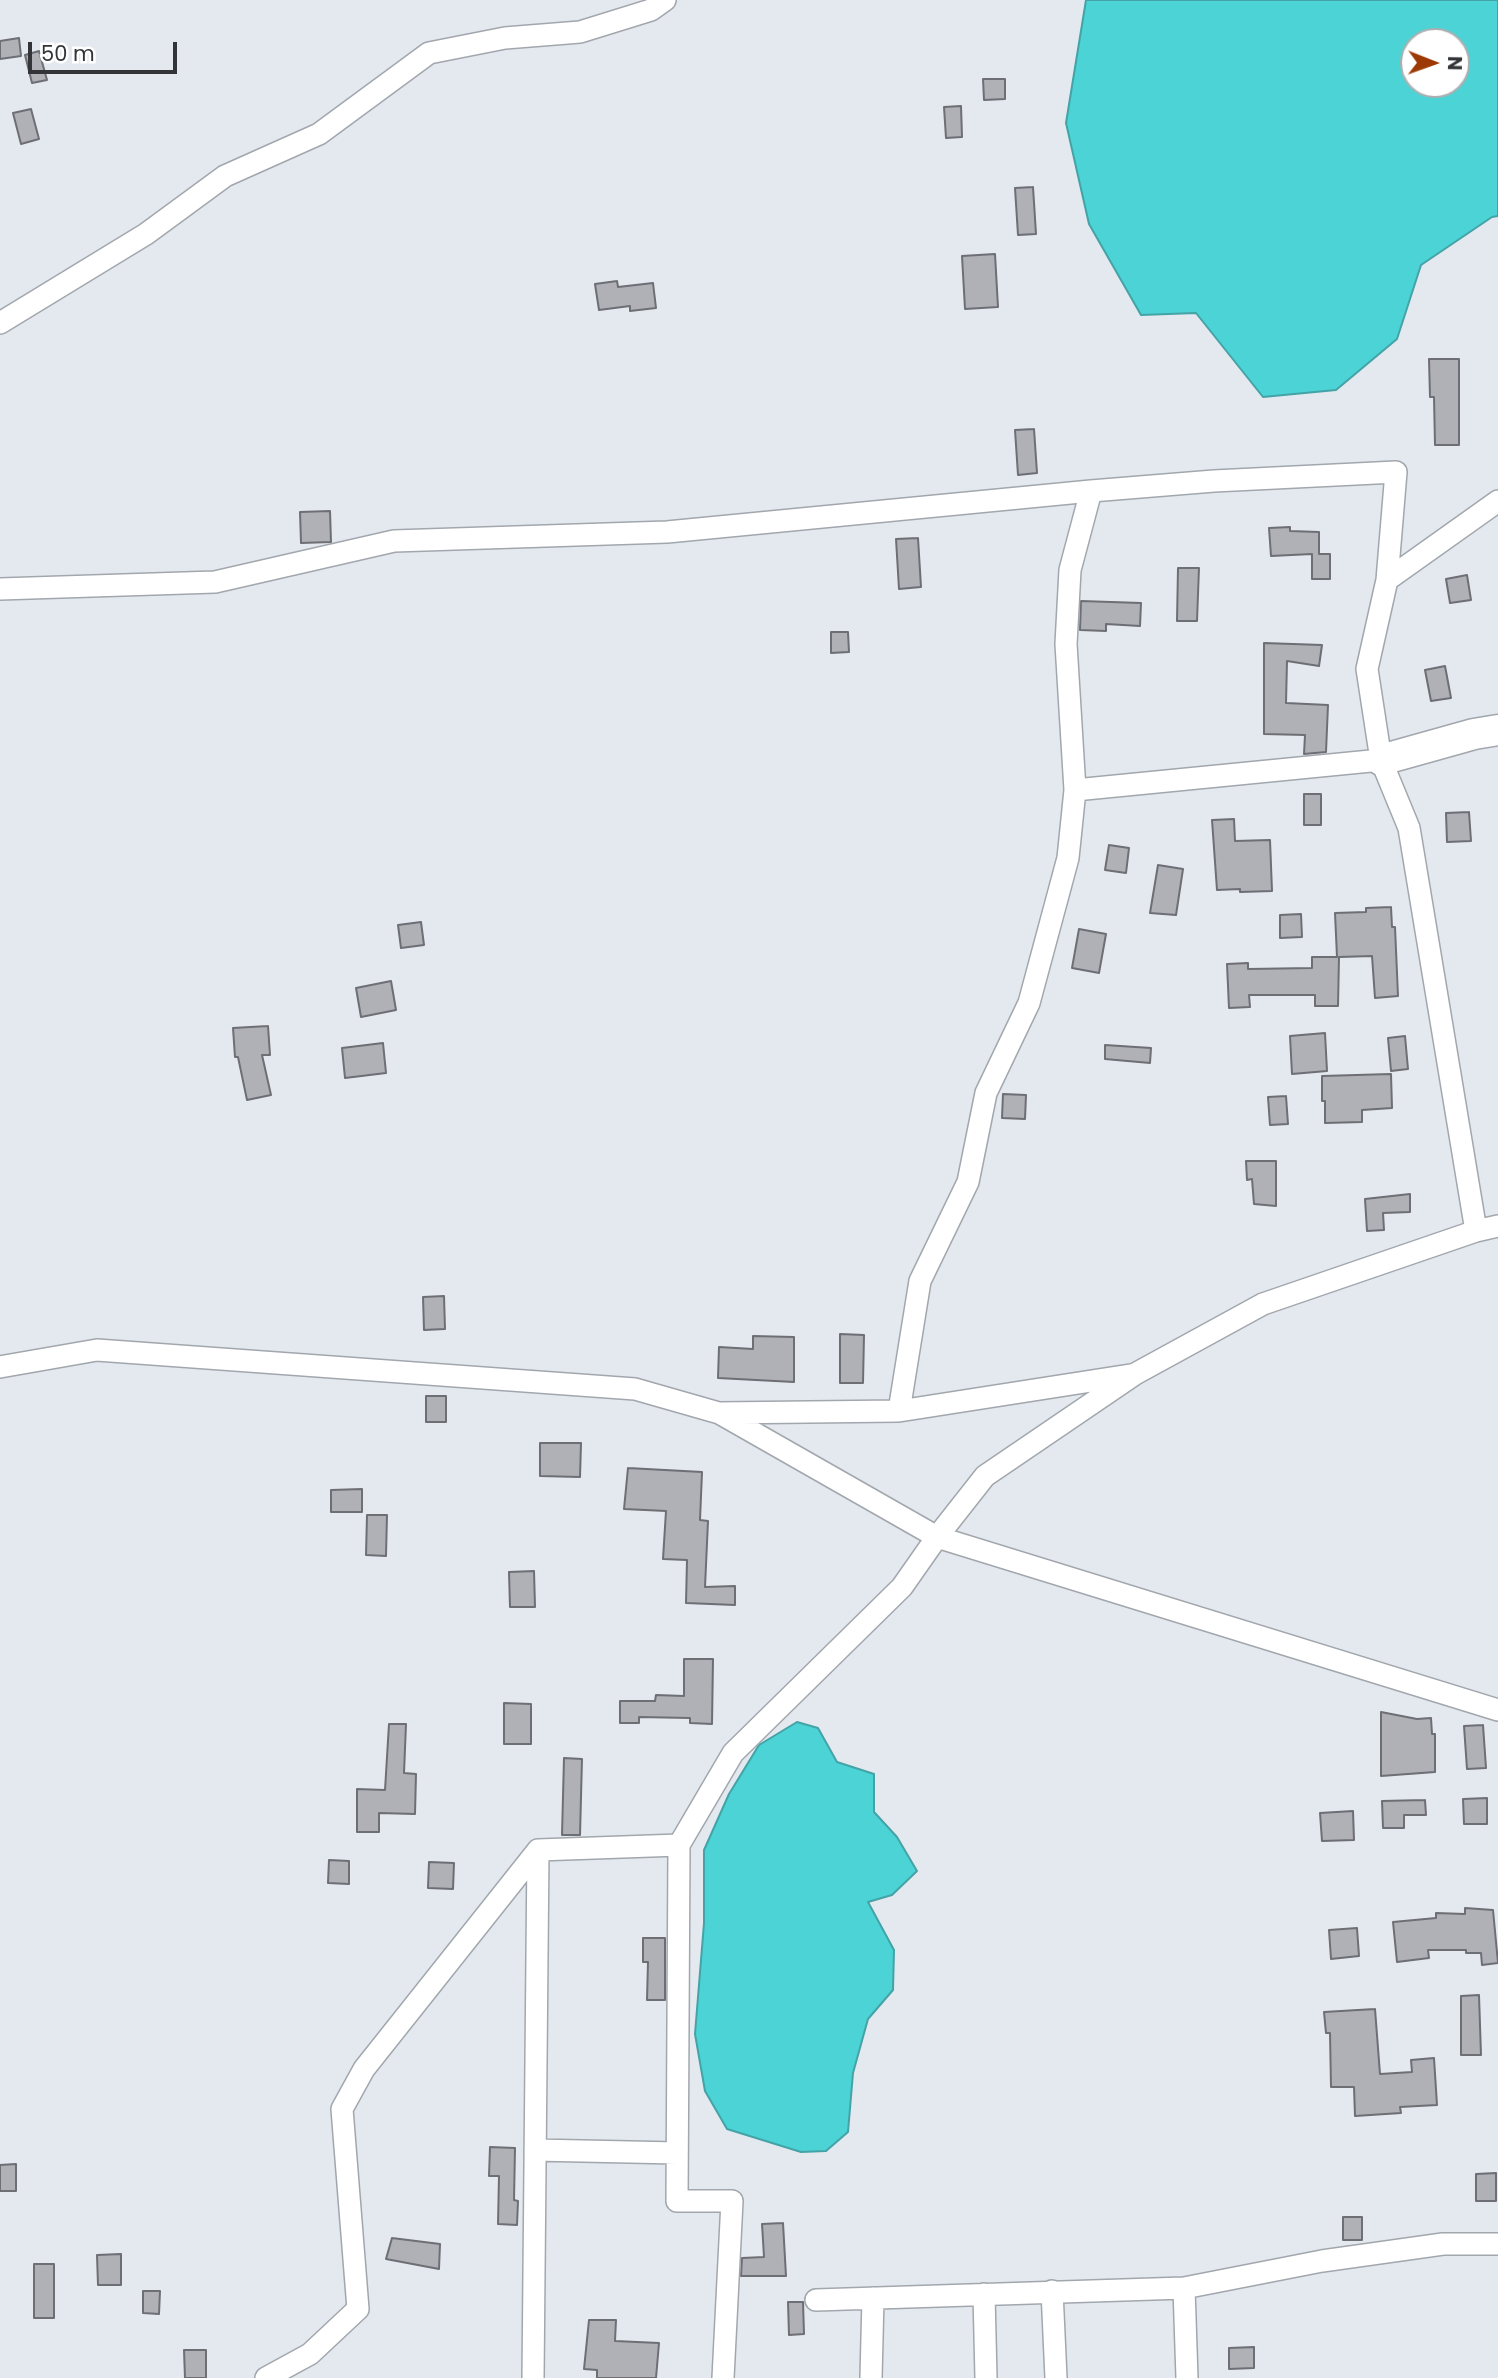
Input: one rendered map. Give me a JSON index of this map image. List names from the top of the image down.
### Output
{
  "scale_bar": "50 m",
  "north": "right"
}
